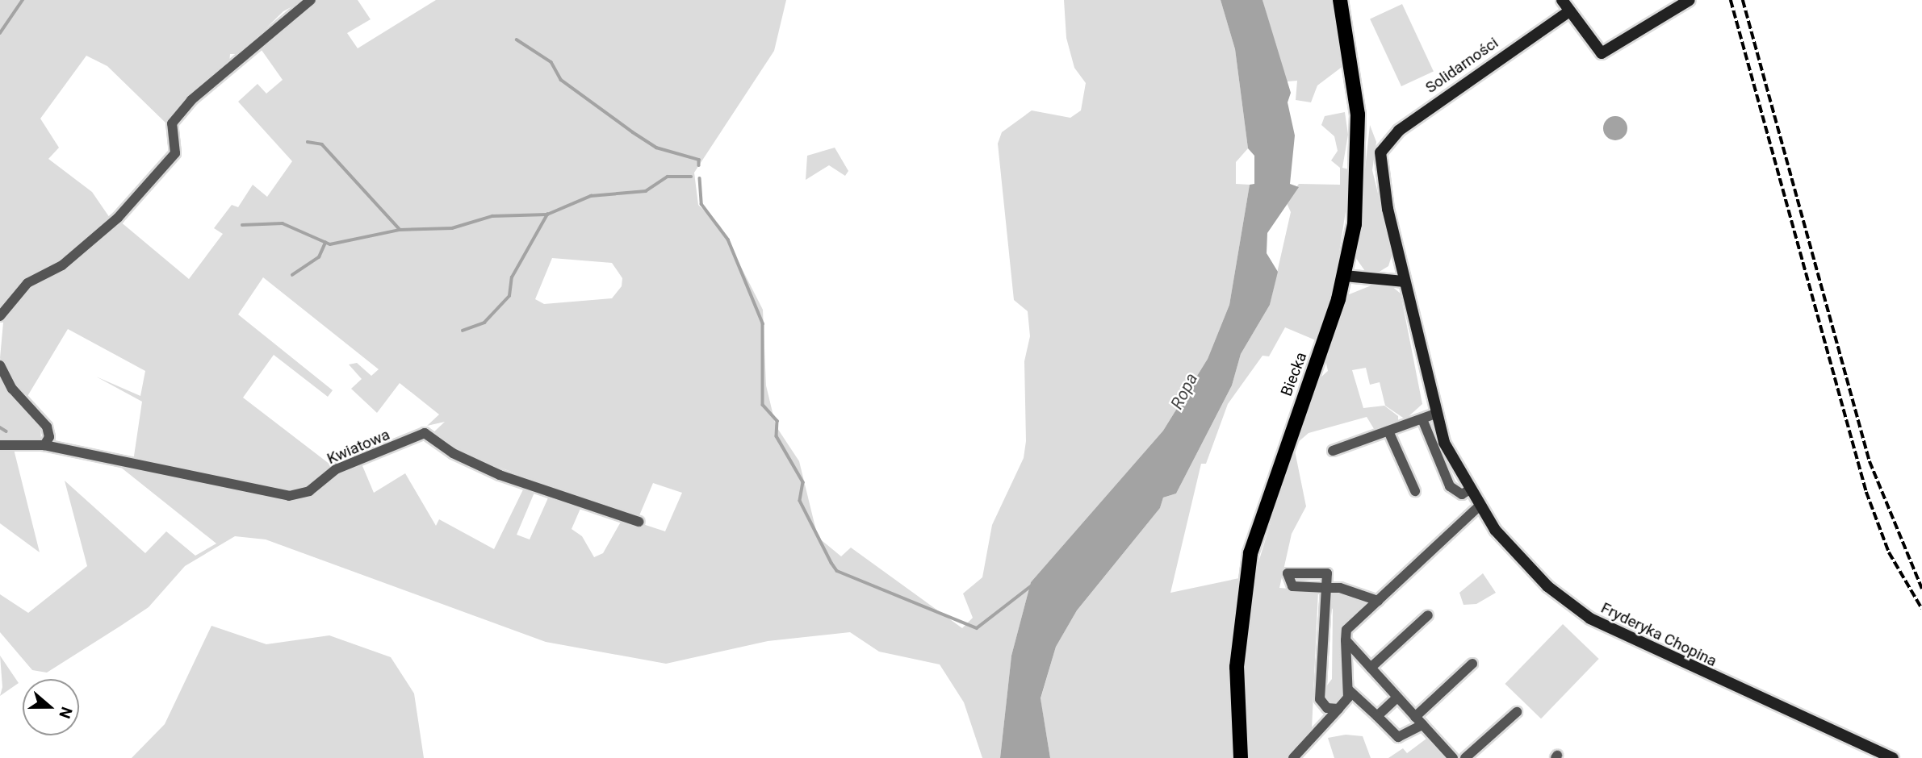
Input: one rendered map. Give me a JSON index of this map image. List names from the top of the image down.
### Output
{
  "streets": {
    "main road": ["Biecka"],
    "street": ["Solidarności", "Kwiatowa", "Fryderyka Chopina"]
  },
  "crossings": [
    ["Solidarności", "Fryderyka Chopina"]
  ],
  "water": ["Ropa"],
  "north": "right"
}
